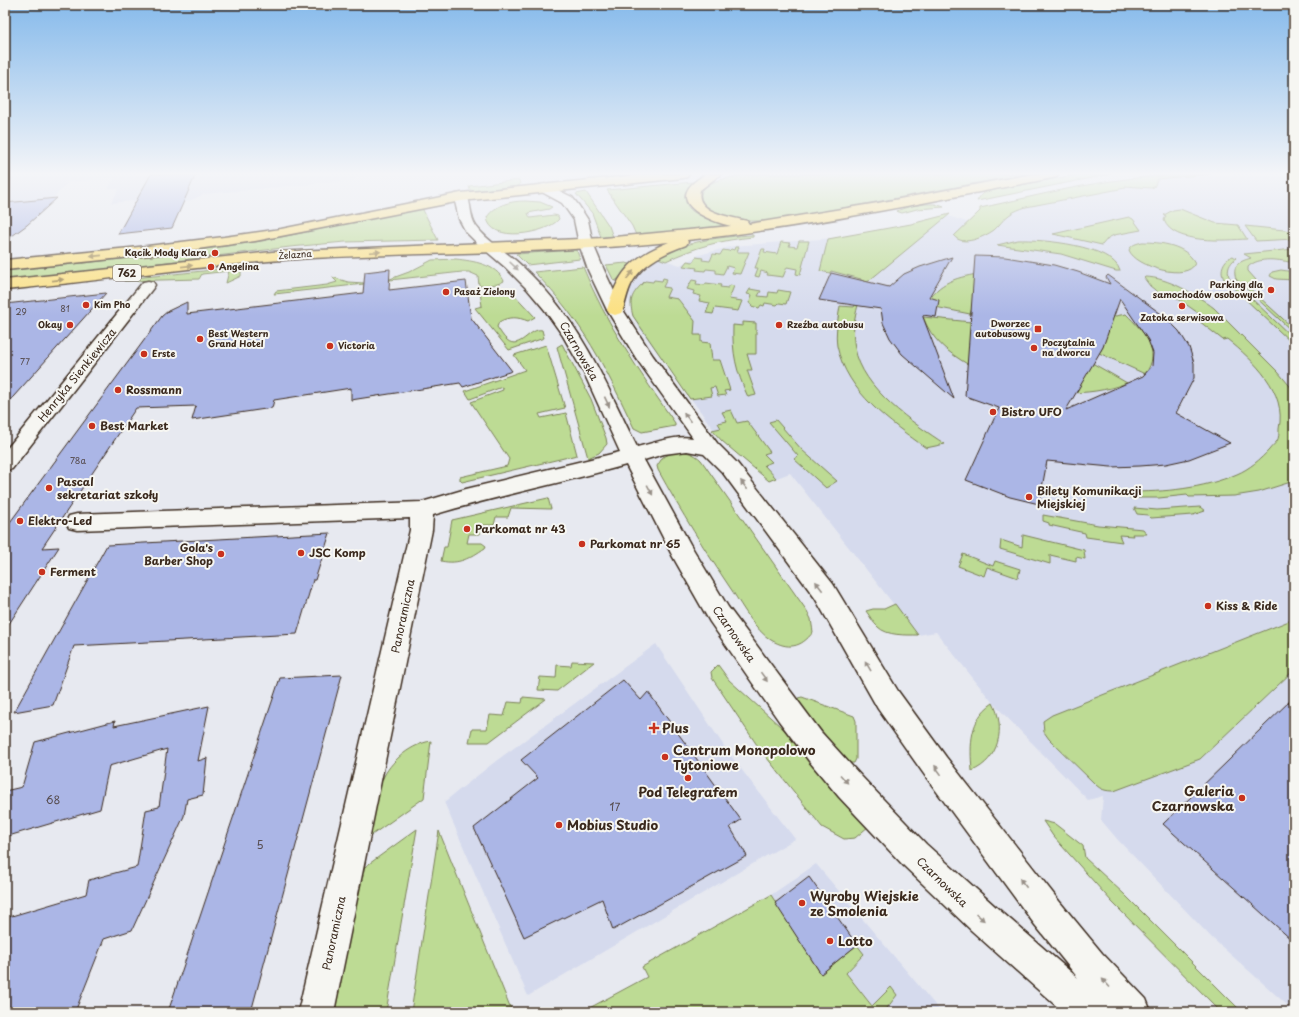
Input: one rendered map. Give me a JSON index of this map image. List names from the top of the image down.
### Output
{
  "streets": {
    "main road": ["Żelazna", "762"],
    "street": ["Czarnowska", "Henryka Sienkiewicza", "Panoramiczna"]
  },
  "crossings": [
    ["Żelazna", "762"],
    ["Żelazna", "Czarnowska"]
  ],
  "places": {
    "other": [
      "Kącik Mody Klara",
      "Angelina",
      "Parking dla samochodów osobowych",
      "Pasaż Zielony",
      "Kim Pho",
      "Zatoka serwisowa",
      "Okay",
      "Rzeźba autobusu",
      "Best Western Grand Hotel",
      "Victoria",
      "Poczytalnia na dworcu",
      "Erste",
      "Rossmann",
      "Bistro UFO",
      "Best Market",
      "Pascal sekretariat szkoły",
      "Bilety Komunikacji Miejskiej",
      "Elektro-Led",
      "Parkomat nr 43",
      "Parkomat nr 65",
      "JSC Komp",
      "Gola's Barber Shop",
      "Ferment",
      "Kiss & Ride",
      "Centrum Monopolowo Tytoniowe",
      "Pod Telegrafem",
      "Galeria Czarnowska",
      "Mobius Studio",
      "Wyroby Wiejskie ze Smolenia",
      "Lotto"
    ],
    "transit": ["Dworzec autobusowy"],
    "health": ["Plus"]
  },
  "house_numbers": [
    "81",
    "29",
    "77",
    "78a",
    "68",
    "17",
    "5"
  ]
}
